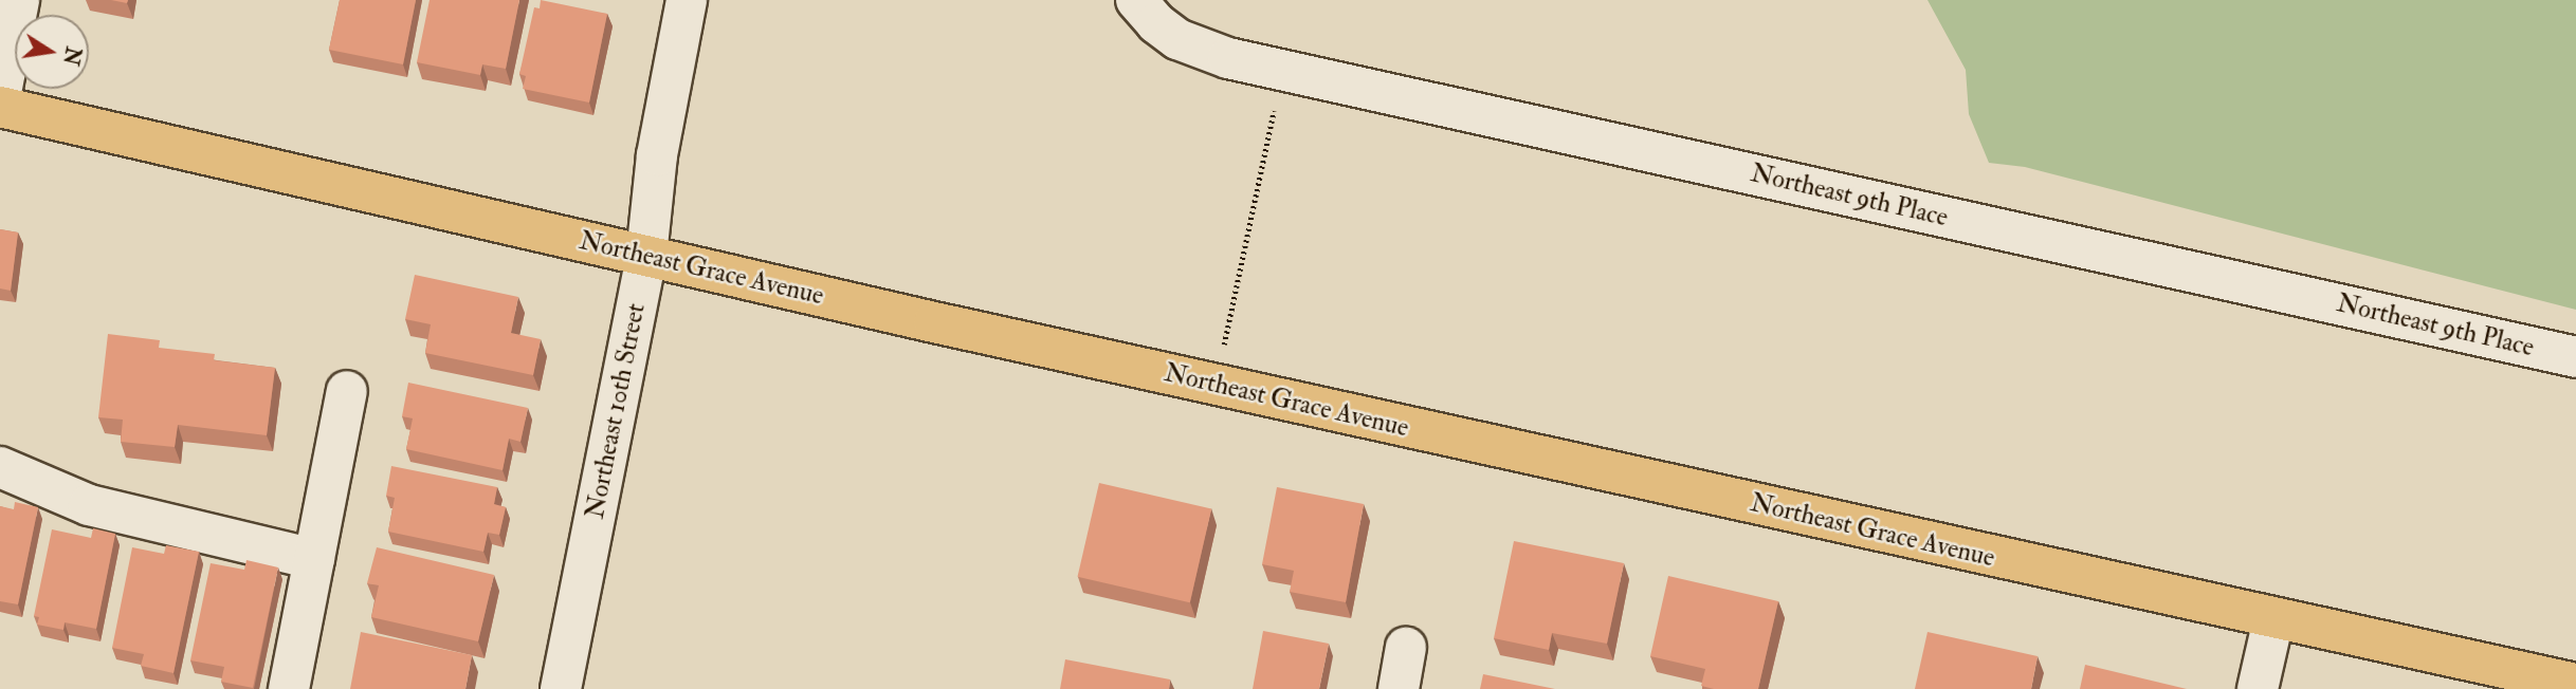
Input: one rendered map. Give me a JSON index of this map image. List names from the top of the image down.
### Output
{
  "streets": {
    "main road": ["Northeast Grace Avenue"],
    "street": ["Northeast 9th Place", "Northeast 10th Street"]
  },
  "crossings": [
    ["Northeast Grace Avenue", "Northeast 10th Street"]
  ],
  "north": "right"
}
